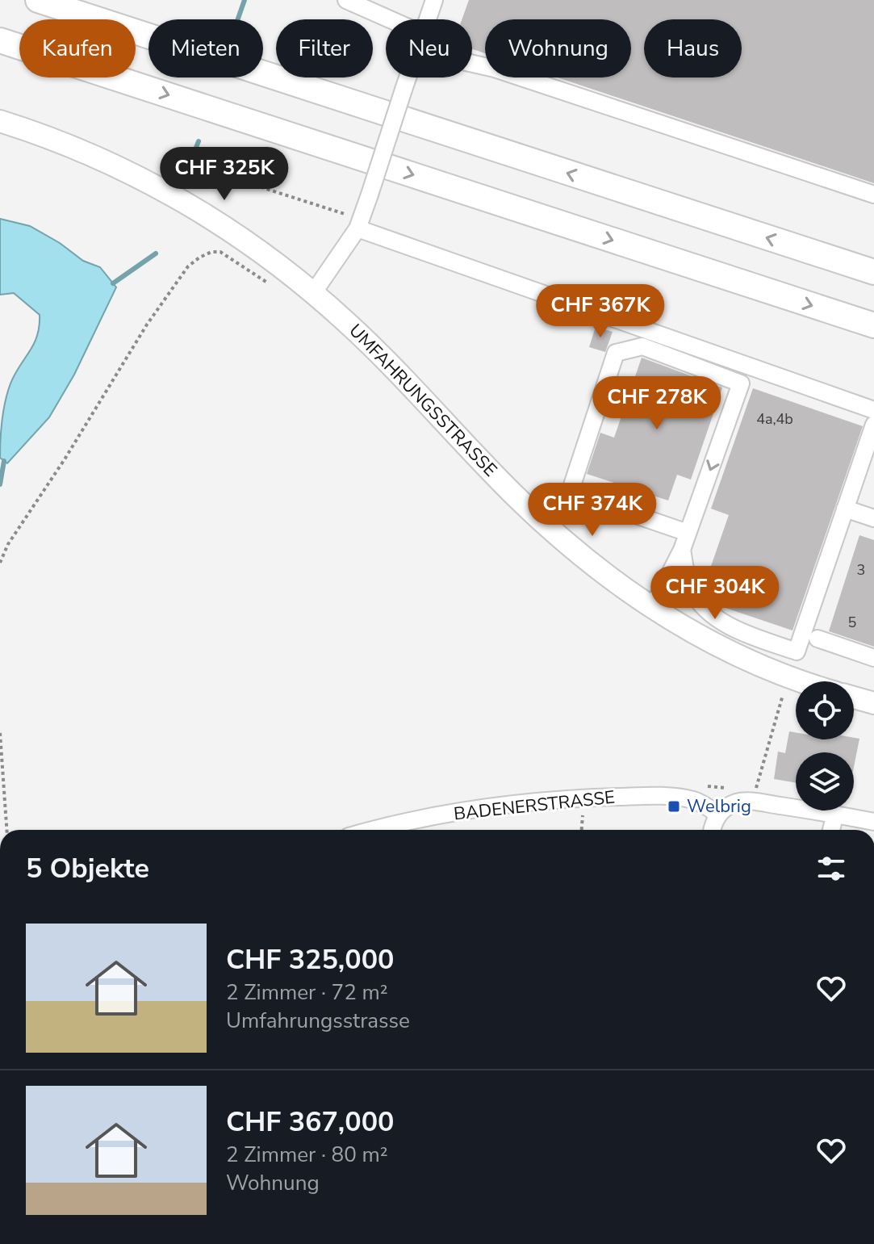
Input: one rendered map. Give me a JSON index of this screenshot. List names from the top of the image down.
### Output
{
  "streets": {
    "main road": ["UMFAHRUNGSSTRASSE"],
    "street": ["BADENERSTRASSE"]
  },
  "places": {
    "transit": ["Welbrig"]
  },
  "house_numbers": ["4a,4b", "3", "5"],
  "page": {
    "chip": [
      "Kaufen",
      "Mieten",
      "Filter",
      "Neu",
      "Wohnung",
      "Haus"
    ],
    "price": [
      "CHF 325K",
      "CHF 367K",
      "CHF 278K",
      "CHF 374K",
      "CHF 304K"
    ],
    "heading": "5 Objekte",
    "list": [
      {
        "name": "CHF 325,000",
        "note": "2 Zimmer · 72 m² · Umfahrungsstrasse"
      },
      {
        "name": "CHF 367,000",
        "note": "2 Zimmer · 80 m² · Wohnung"
      }
    ]
  }
}
